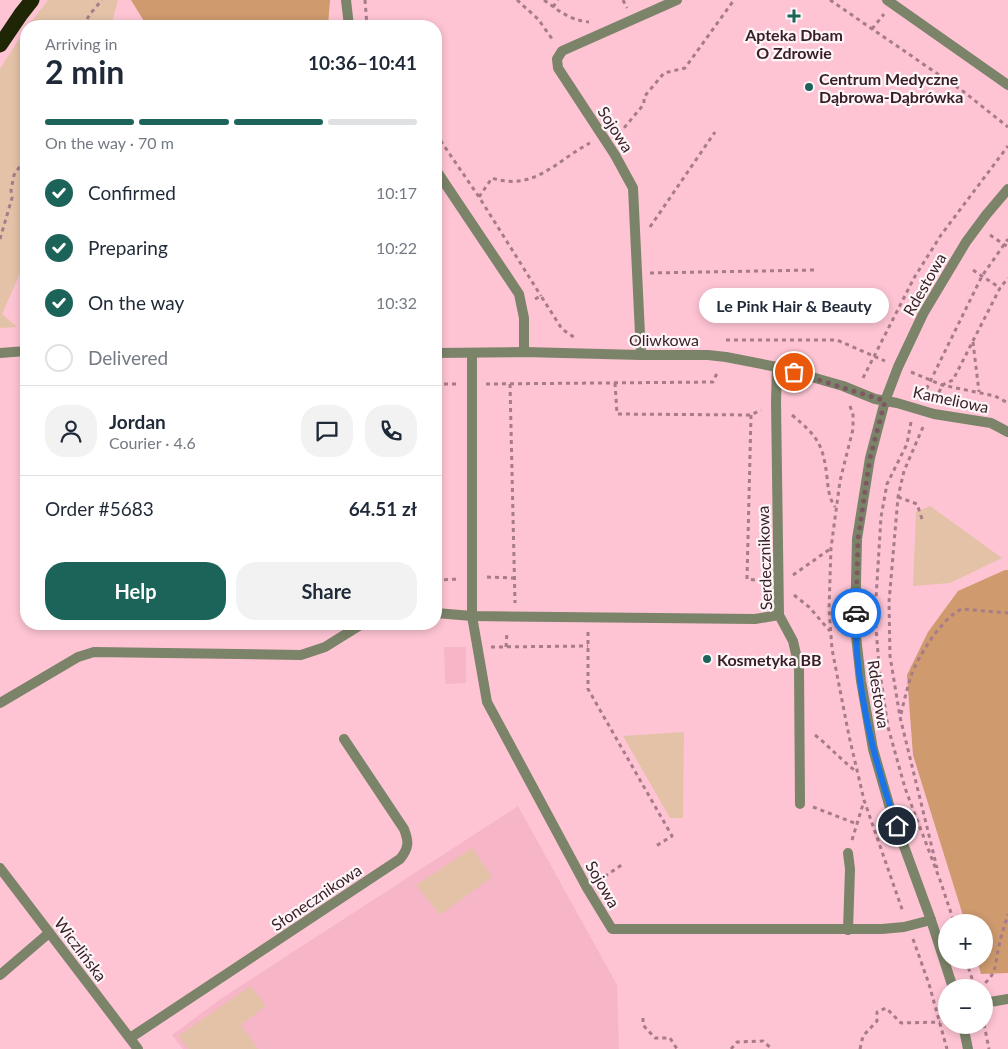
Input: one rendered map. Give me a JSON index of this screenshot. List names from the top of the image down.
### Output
{
  "streets": {
    "street": [
      "Sojowa",
      "Rdestowa",
      "Oliwkowa",
      "Kameliowa",
      "Serdecznikowa",
      "Słonecznikowa",
      "Wiczlińska"
    ]
  },
  "crossings": [
    ["Sojowa", "Rdestowa"],
    ["Sojowa", "Oliwkowa"],
    ["Rdestowa", "Oliwkowa"],
    ["Rdestowa", "Kameliowa"],
    ["Oliwkowa", "Kameliowa"],
    ["Oliwkowa", "Serdecznikowa"],
    ["Słonecznikowa", "Wiczlińska"]
  ],
  "places": {
    "health": ["Apteka Dbam O Zdrowie"],
    "other": ["Centrum Medyczne Dąbrowa-Dąbrówka", "Le Pink Hair & Beauty", "Kosmetyka BB"]
  },
  "page": {
    "heading": ["2 min", "Arriving in", "10:36–10:41"],
    "panel": [
      "Jordan",
      "Courier · 4.6",
      "Order #5683",
      "64.51 zł"
    ],
    "bar": "On the way · 70 m",
    "list": [
      ["Confirmed", "10:17"],
      ["Preparing", "10:22"],
      ["On the way", "10:32"],
      "Delivered"
    ],
    "bubble": "Le Pink Hair & Beauty",
    "buttons": ["Help", "Share"],
    "map_buttons": ["+", "−"]
  }
}
